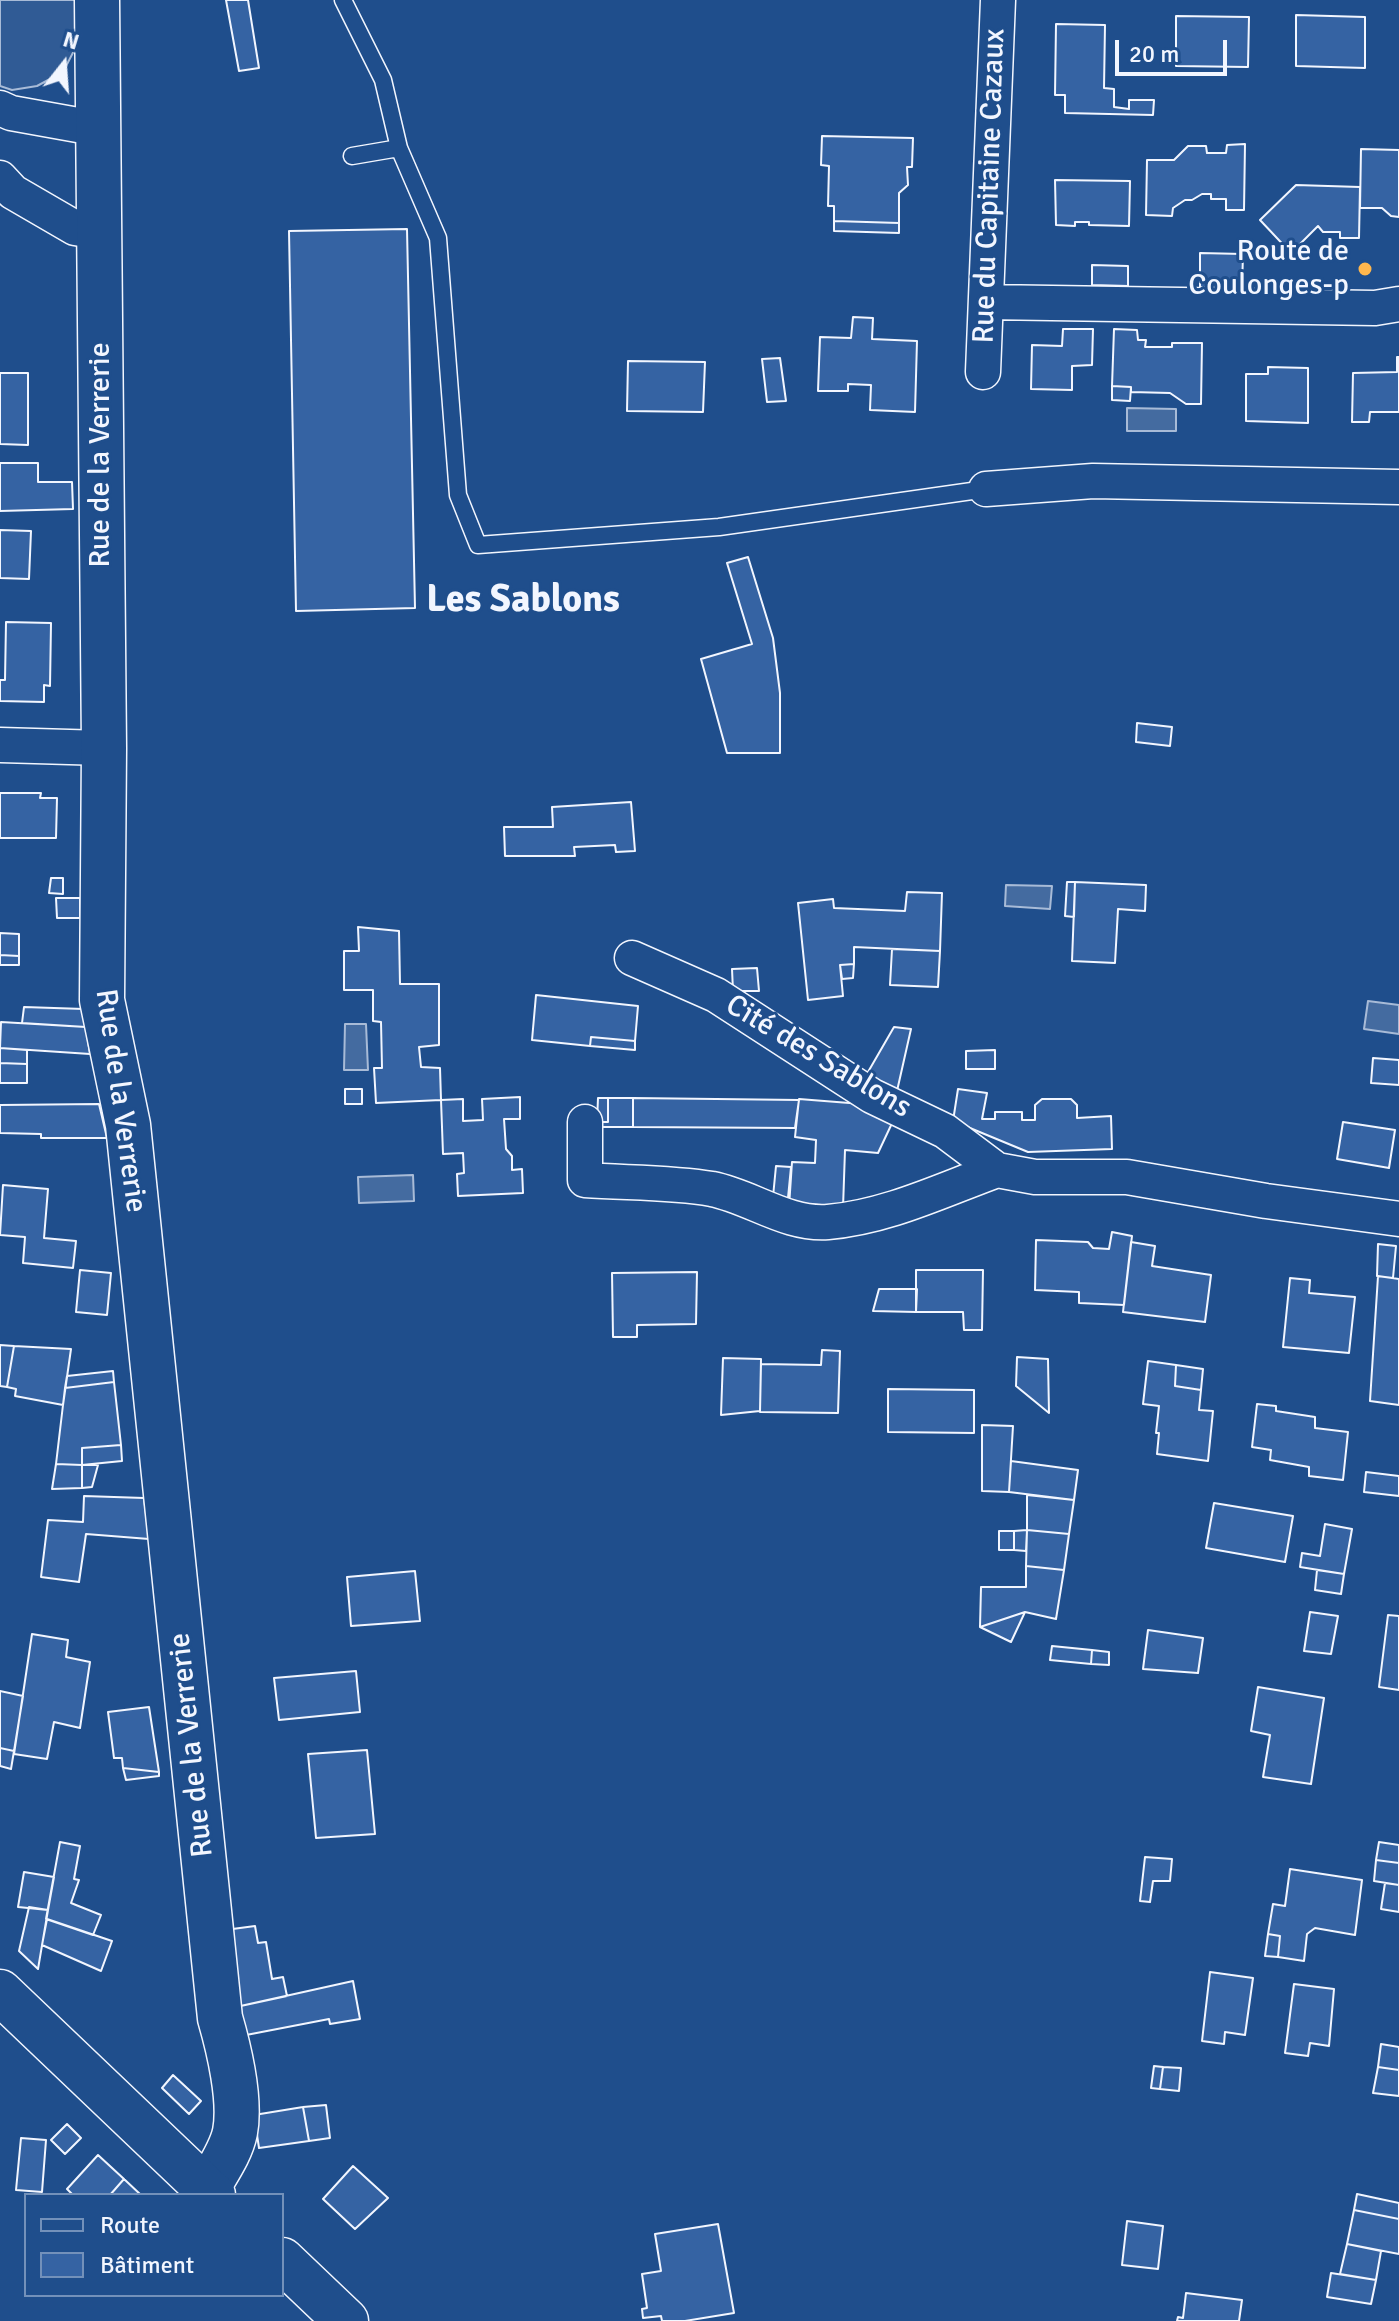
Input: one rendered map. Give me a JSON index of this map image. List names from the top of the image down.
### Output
{
  "streets": {
    "street": ["Rue du Capitaine Cazaux", "Rue de la Verrerie", "Cité des Sablons"]
  },
  "districts": ["Les Sablons"],
  "places": ["Route de Coulonges-p"],
  "legend": ["Route", "Bâtiment"],
  "scale_bar": "20 m",
  "north": "top"
}
